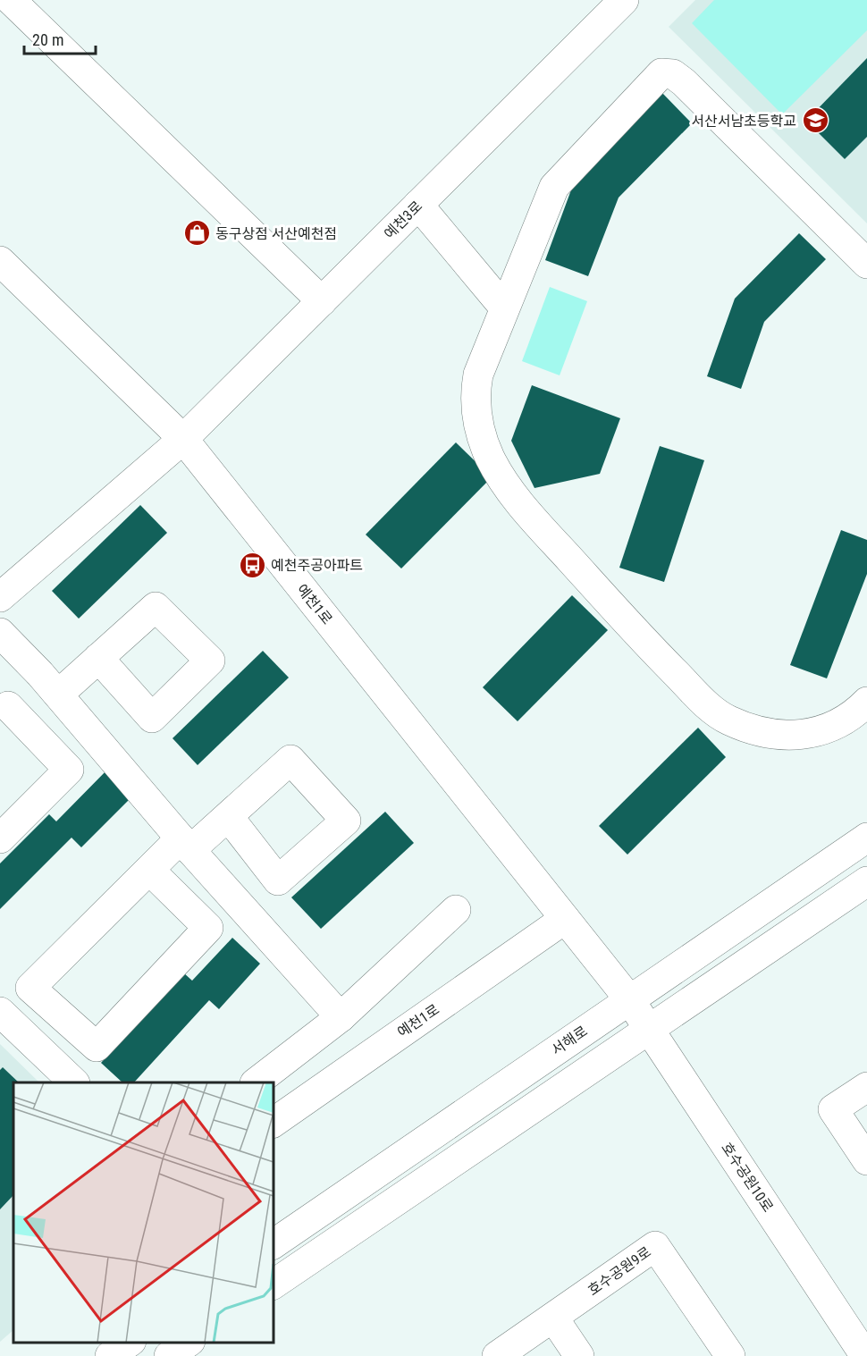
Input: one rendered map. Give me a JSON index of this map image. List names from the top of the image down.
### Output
{
  "streets": {
    "street": [
      "예천3로",
      "예천1로",
      "서해로",
      "호수공원10로",
      "호수공원9로"
    ]
  },
  "crossings": [
    ["예천3로", "예천1로"],
    ["예천1로", "서해로"],
    ["예천1로", "호수공원10로"],
    ["서해로", "호수공원10로"]
  ],
  "places": {
    "school or university": ["서산서남초등학교"],
    "shop": ["동구상점 서산예천점"],
    "bus stop": ["예천주공아파트"]
  },
  "scale_bar": "20 m"
}
